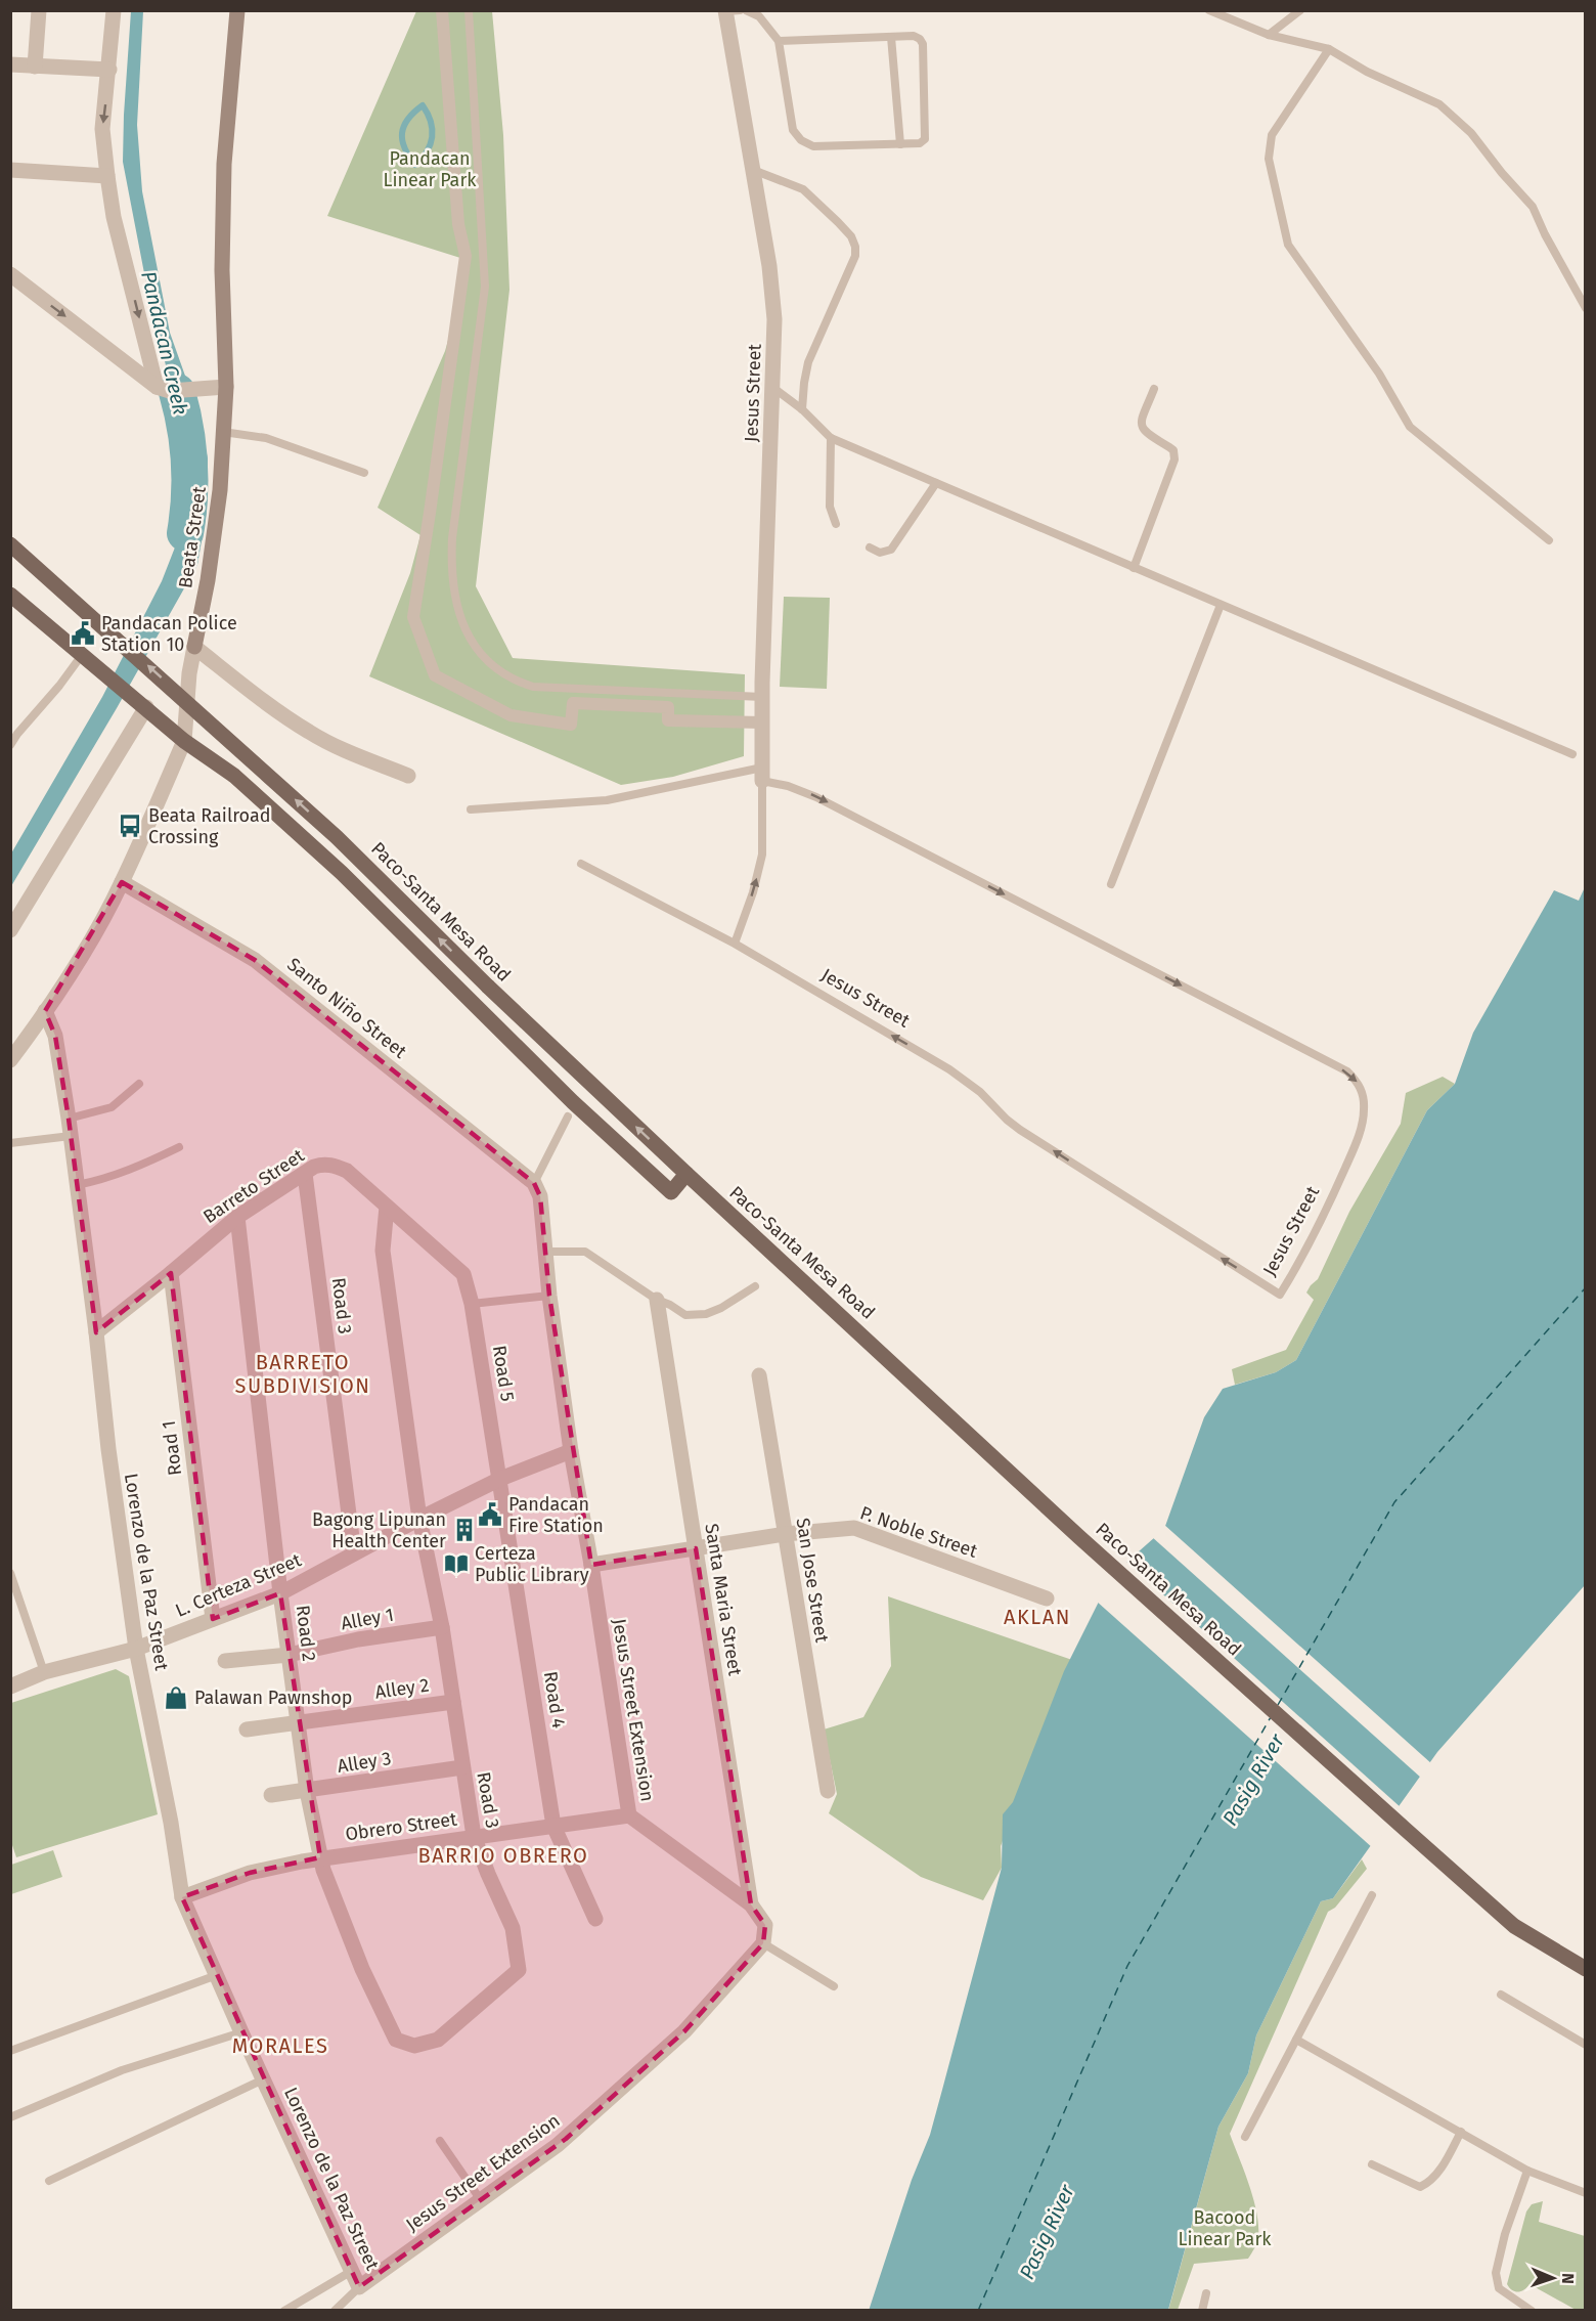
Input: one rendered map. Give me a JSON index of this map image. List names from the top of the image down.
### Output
{
  "streets": {
    "main road": ["Beata Street", "Paco-Santa Mesa Road"],
    "street": [
      "Jesus Street",
      "Santo Niño Street",
      "Barreto Street",
      "Road 3",
      "Road 5",
      "Road 1",
      "P. Noble Street",
      "Lorenzo de la Paz Street",
      "San Jose Street",
      "L. Certeza Street",
      "Santa Maria Street",
      "Alley 1",
      "Road 2",
      "Alley 2",
      "Road 4",
      "Jesus Street Extension",
      "Alley 3",
      "Obrero Street"
    ]
  },
  "crossings": [
    ["Beata Street", "Santo Niño Street"],
    ["Beata Street", "Lorenzo de la Paz Street"],
    ["Santo Niño Street", "Jesus Street Extension"],
    ["Barreto Street", "Road 3"],
    ["Barreto Street", "Road 5"],
    ["Barreto Street", "Road 1"],
    ["Barreto Street", "Lorenzo de la Paz Street"],
    ["Barreto Street", "Road 2"],
    ["Road 3", "L. Certeza Street"],
    ["Road 3", "Alley 1"],
    ["Road 3", "Road 2"],
    ["Road 3", "Alley 2"],
    ["Road 3", "Alley 3"],
    ["Road 3", "Obrero Street"],
    ["Road 5", "L. Certeza Street"],
    ["Road 5", "Road 4"],
    ["Road 1", "L. Certeza Street"],
    ["P. Noble Street", "San Jose Street"],
    ["P. Noble Street", "Santa Maria Street"],
    ["P. Noble Street", "Jesus Street Extension"],
    ["Lorenzo de la Paz Street", "L. Certeza Street"],
    ["Lorenzo de la Paz Street", "Jesus Street Extension"],
    ["Lorenzo de la Paz Street", "Obrero Street"],
    ["L. Certeza Street", "Road 2"],
    ["L. Certeza Street", "Road 4"],
    ["L. Certeza Street", "Jesus Street Extension"],
    ["Santa Maria Street", "Jesus Street Extension"],
    ["Alley 1", "Road 2"],
    ["Road 2", "Alley 2"],
    ["Road 2", "Alley 3"],
    ["Road 2", "Obrero Street"],
    ["Road 4", "Obrero Street"],
    ["Jesus Street Extension", "Obrero Street"]
  ],
  "districts": [
    "BARRETO SUBDIVISION",
    "AKLAN",
    "BARRIO OBRERO",
    "MORALES"
  ],
  "water": ["Pandacan Creek", "Pasig River"],
  "parks": ["Pandacan Linear Park", "Bacood Linear Park"],
  "places": {
    "public building": ["Pandacan Police Station 10", "Pandacan Fire Station"],
    "bus stop": ["Beata Railroad Crossing"],
    "building": ["Bagong Lipunan Health Center"],
    "library": ["Certeza Public Library"],
    "shop": ["Palawan Pawnshop"]
  },
  "north": "right"
}
